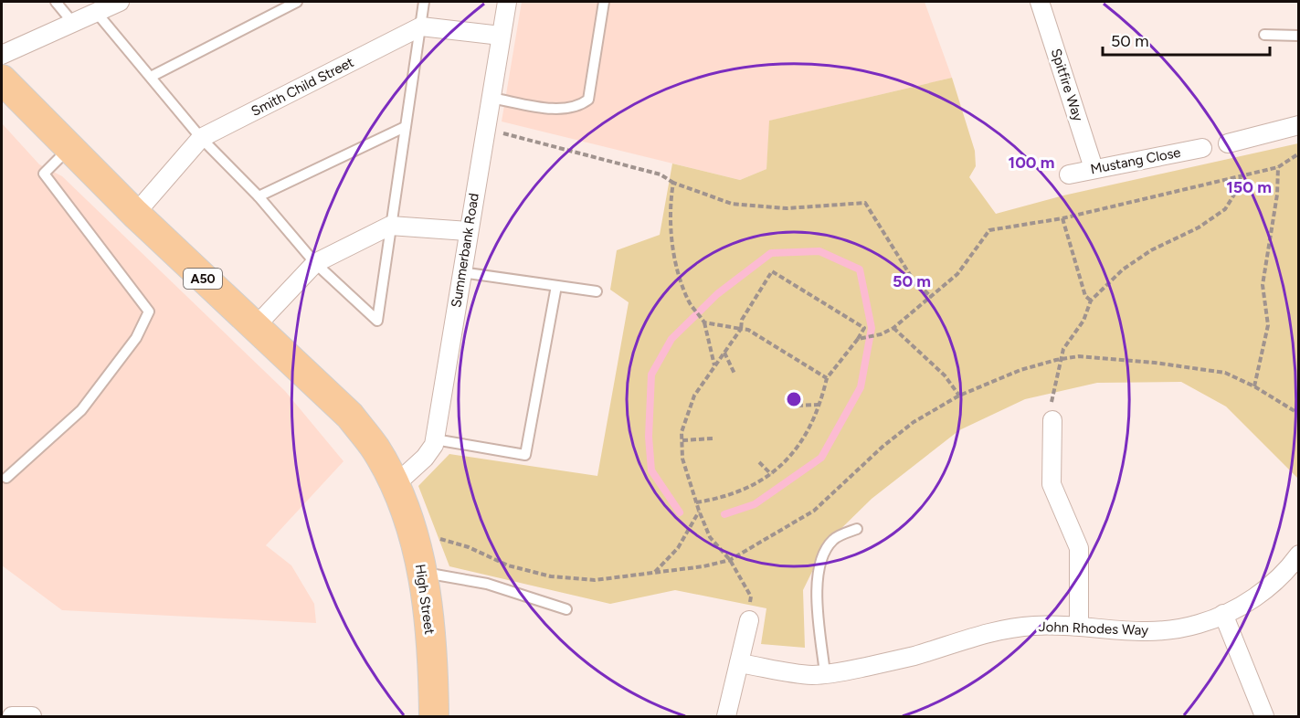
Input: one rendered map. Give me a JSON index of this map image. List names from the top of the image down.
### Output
{
  "streets": {
    "main road": ["A50", "High Street"],
    "street": [
      "Spitfire Way",
      "Smith Child Street",
      "Mustang Close",
      "Summerbank Road",
      "John Rhodes Way"
    ]
  },
  "crossings": [
    ["Spitfire Way", "Mustang Close"],
    ["Smith Child Street", "A50"],
    ["Summerbank Road", "A50"],
    ["Summerbank Road", "High Street"],
    ["A50", "High Street"]
  ],
  "scale_bar": "50 m",
  "rings": ["100 m", "150 m", "50 m"]
}
